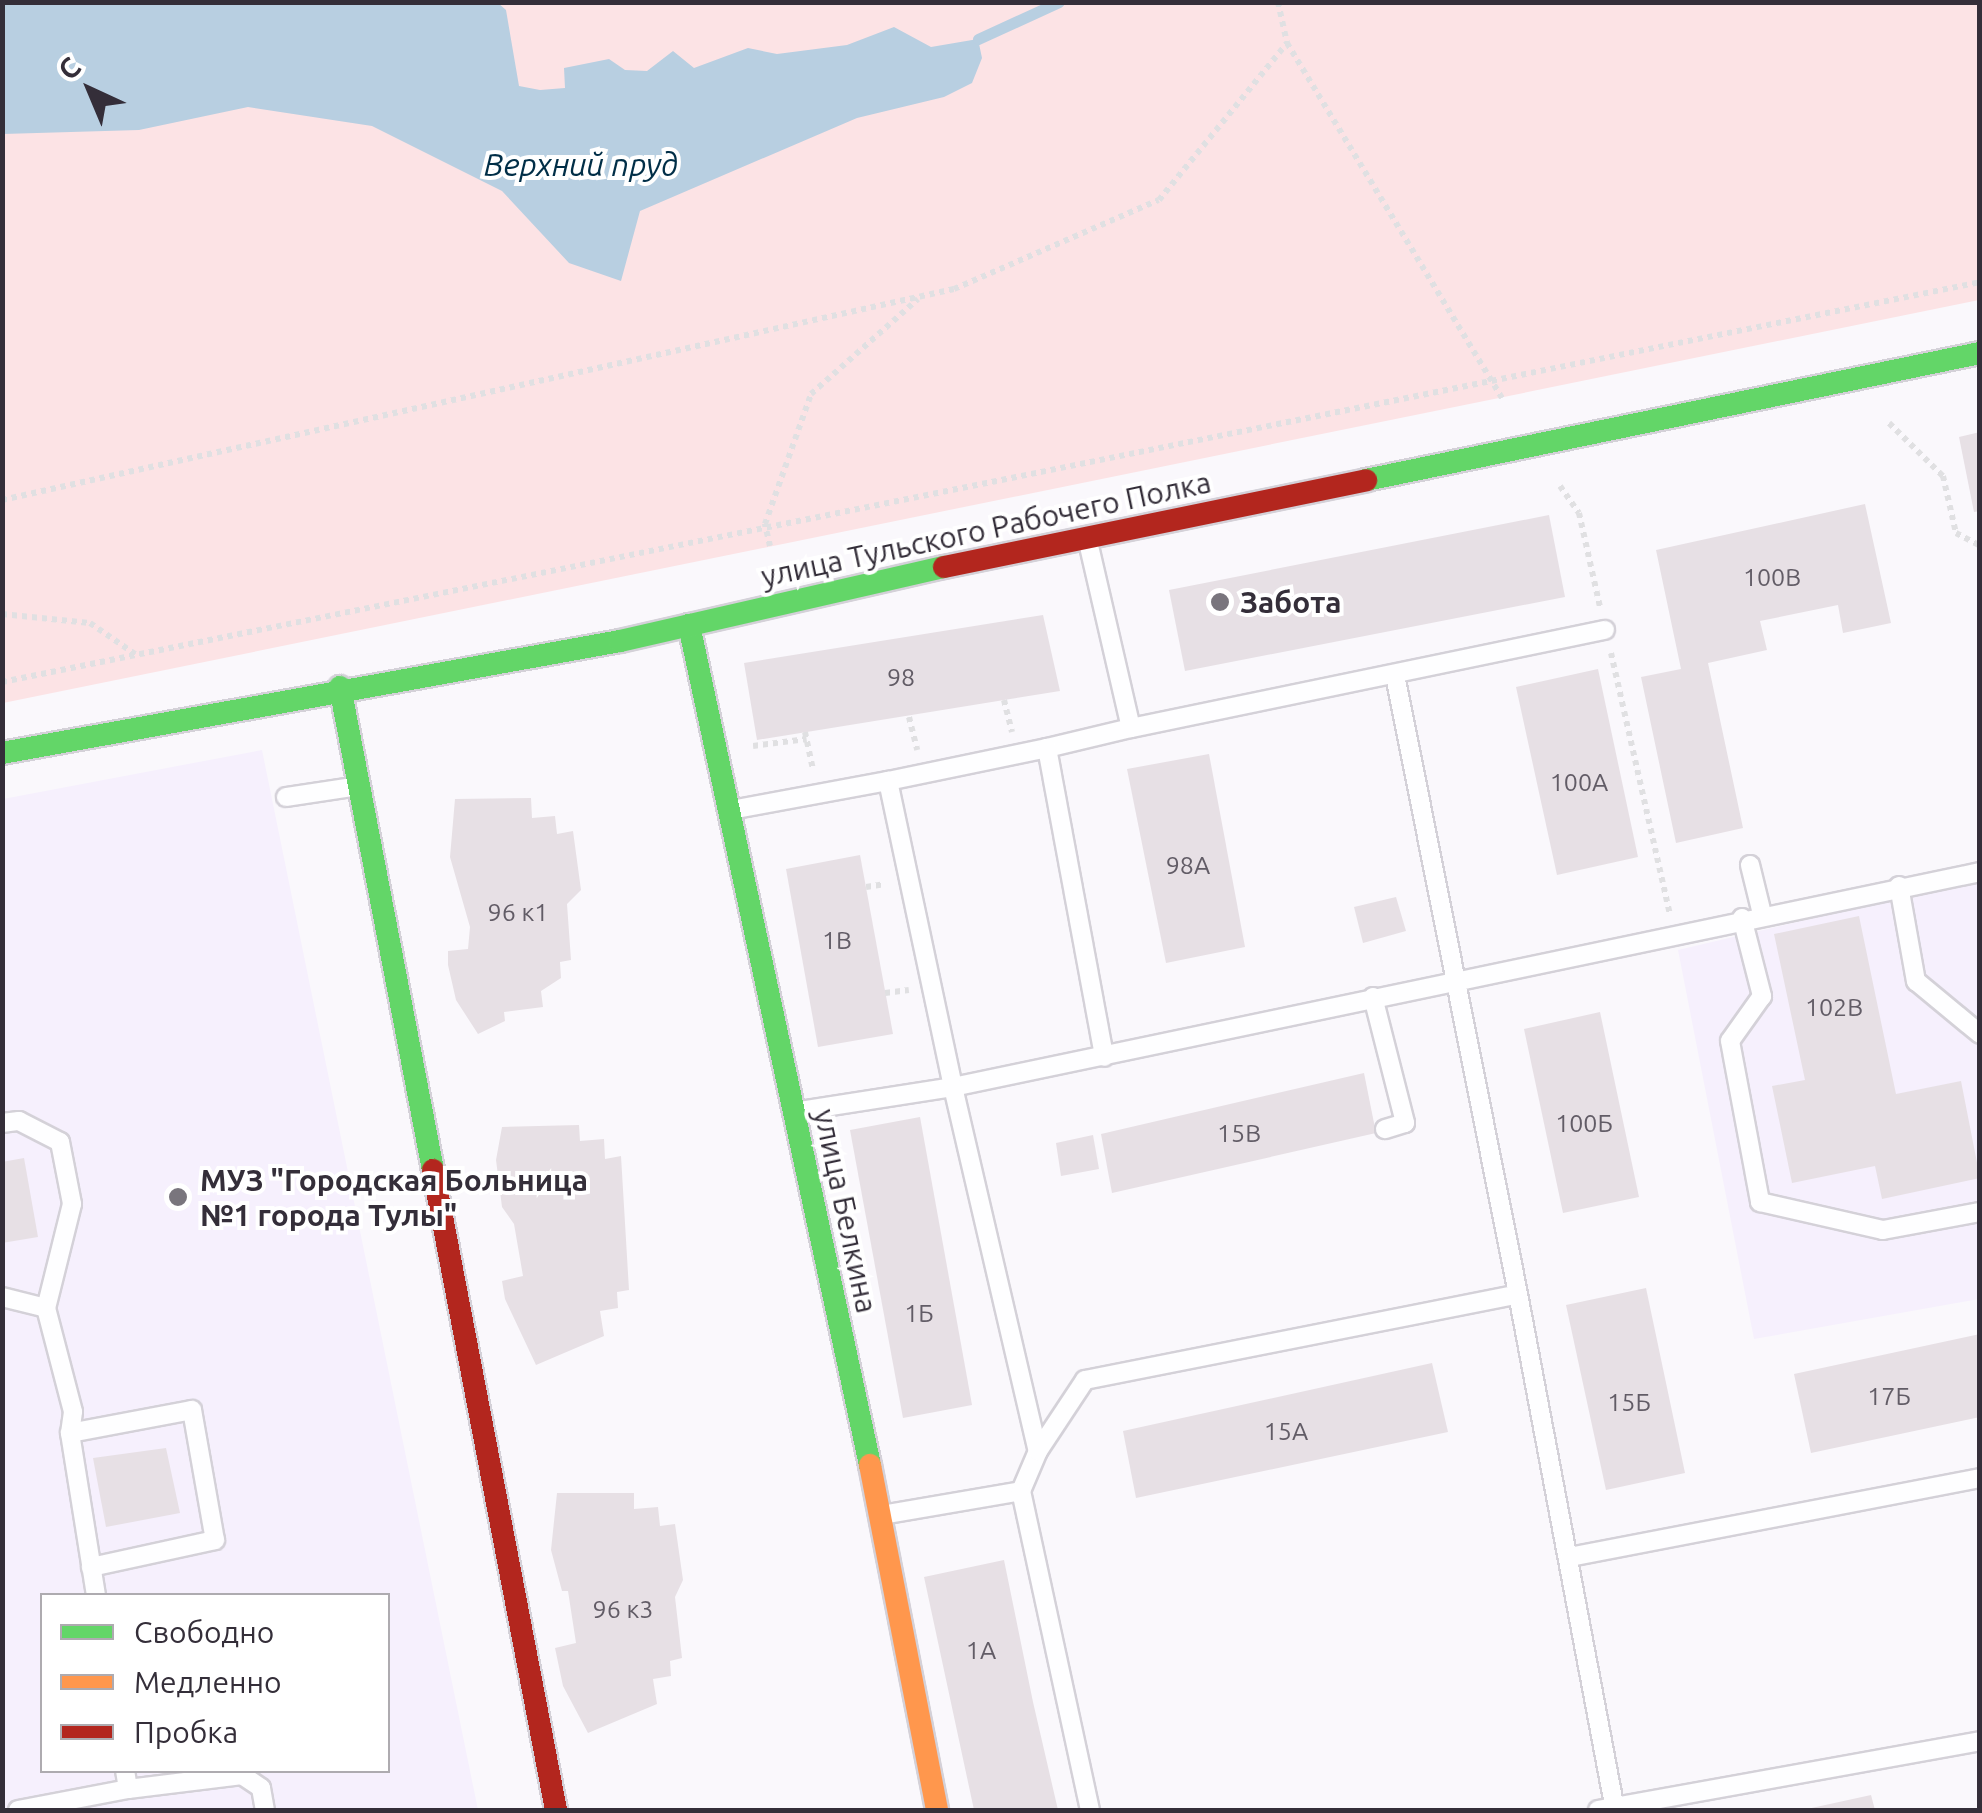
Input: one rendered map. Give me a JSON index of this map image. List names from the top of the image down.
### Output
{
  "streets": {
    "street": ["улица Тульского Рабочего Полка", "улица Белкина"]
  },
  "crossings": [
    ["улица Тульского Рабочего Полка", "улица Белкина"]
  ],
  "water": ["Верхний пруд"],
  "places": ["Забота", "МУЗ \"Городская Больница №1 города Тулы\""],
  "house_numbers": [
    "100В",
    "98",
    "100А",
    "98А",
    "96 к1",
    "1В",
    "102В",
    "100Б",
    "15В",
    "1Б",
    "17Б",
    "15Б",
    "15А",
    "96 к3",
    "1А"
  ],
  "legend": ["Свободно", "Медленно", "Пробка"],
  "north": "top left"
}
